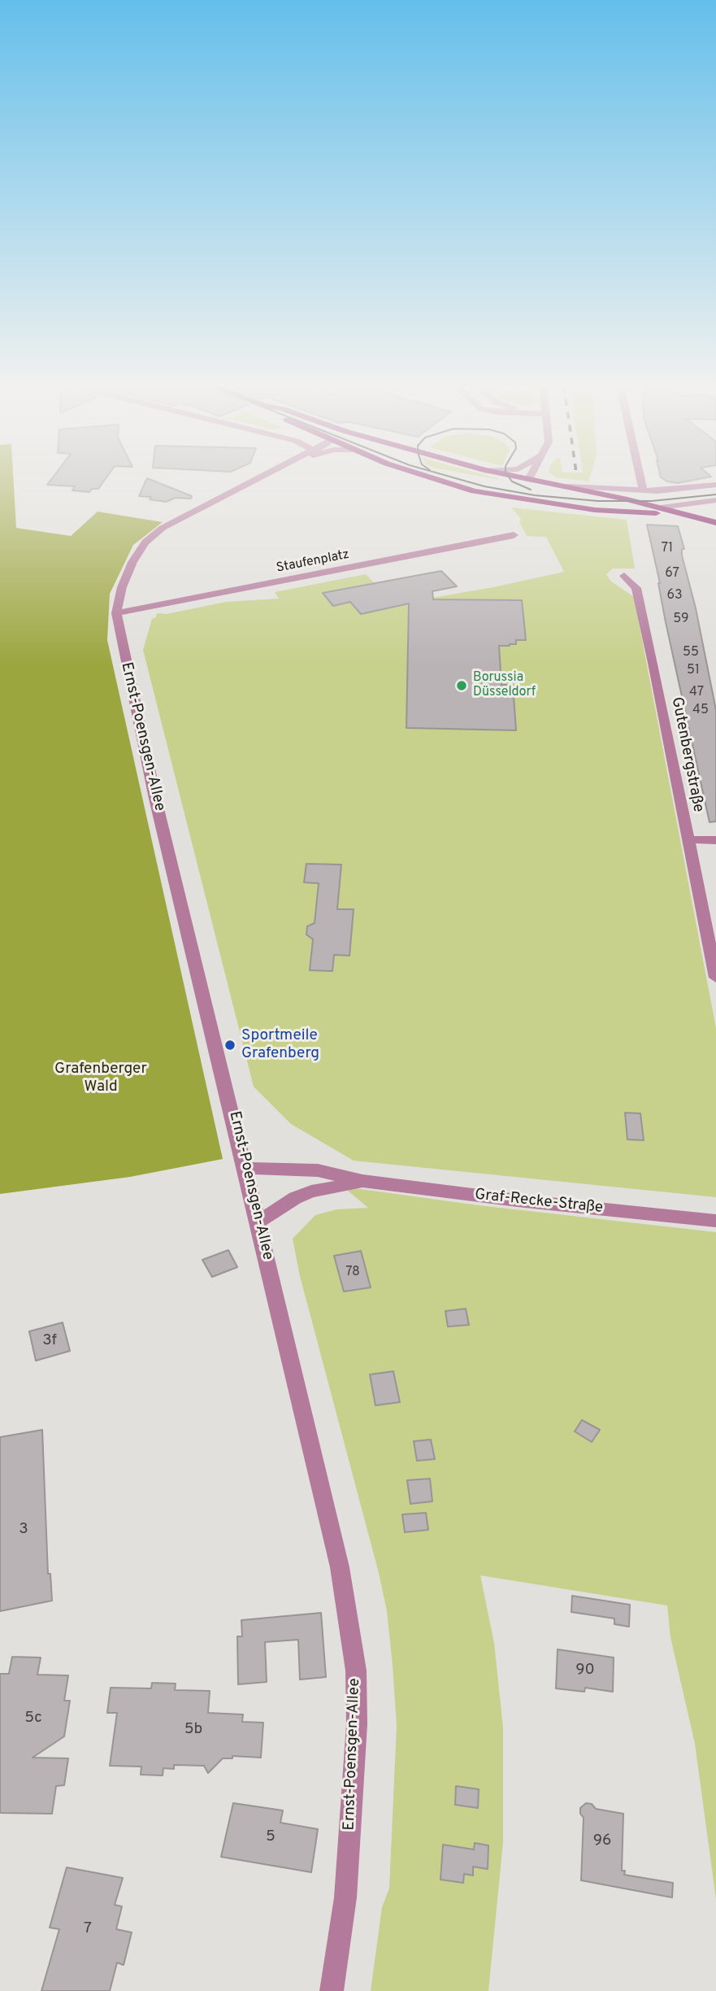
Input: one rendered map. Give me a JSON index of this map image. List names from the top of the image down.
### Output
{
  "streets": {
    "street": [
      "Staufenplatz",
      "Ernst-Poensgen-Allee",
      "Gutenbergstraße",
      "Graf-Recke-Straße"
    ]
  },
  "crossings": [
    ["Staufenplatz", "Ernst-Poensgen-Allee"],
    ["Ernst-Poensgen-Allee", "Graf-Recke-Straße"]
  ],
  "parks": ["Grafenberger Wald"],
  "places": ["Borussia Düsseldorf", "Sportmeile Grafenberg"],
  "house_numbers": [
    "71",
    "67",
    "63",
    "59",
    "55",
    "51",
    "47",
    "45",
    "78",
    "3f",
    "3",
    "90",
    "5c",
    "5b",
    "5",
    "96",
    "7"
  ]
}
